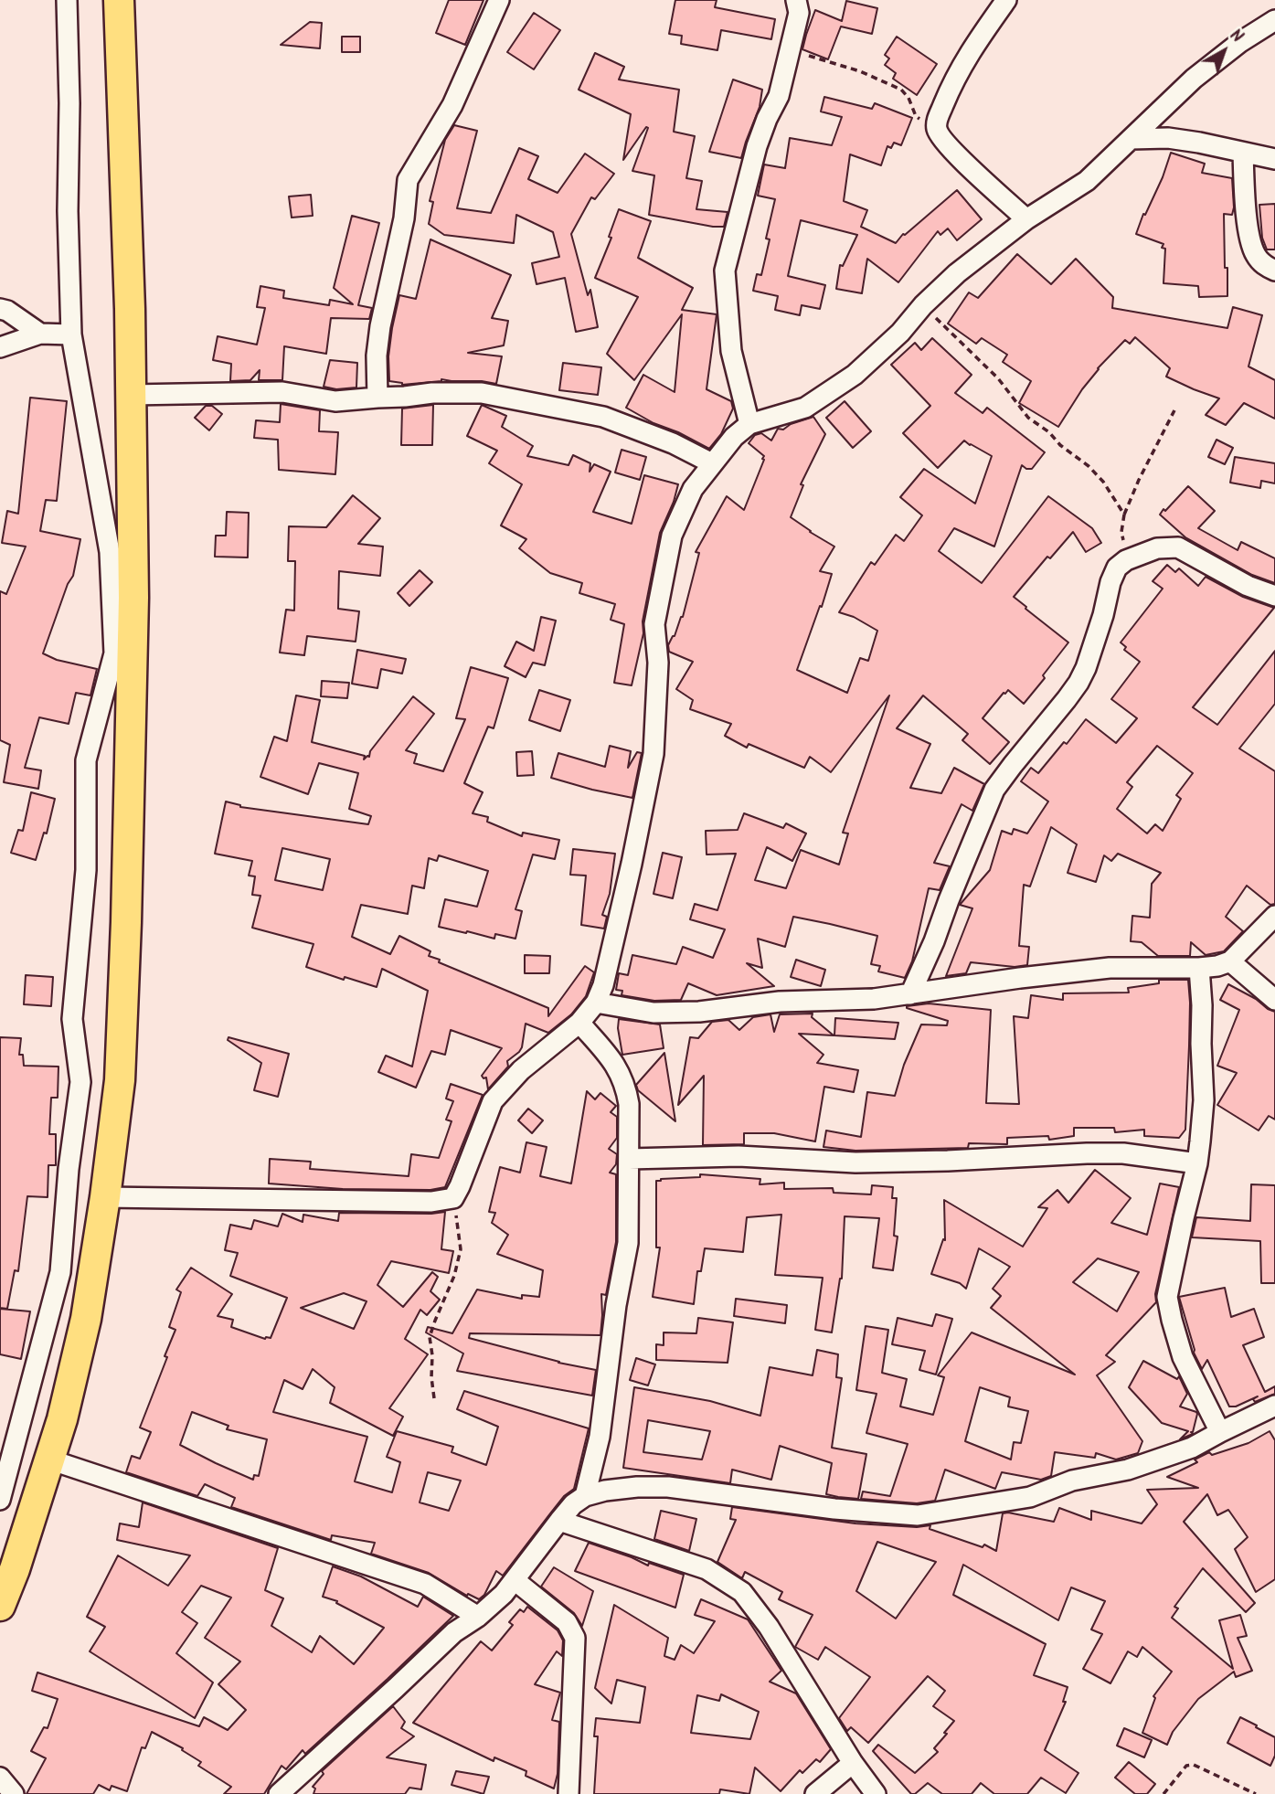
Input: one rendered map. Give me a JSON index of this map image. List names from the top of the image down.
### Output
{
  "north": "top right"
}
